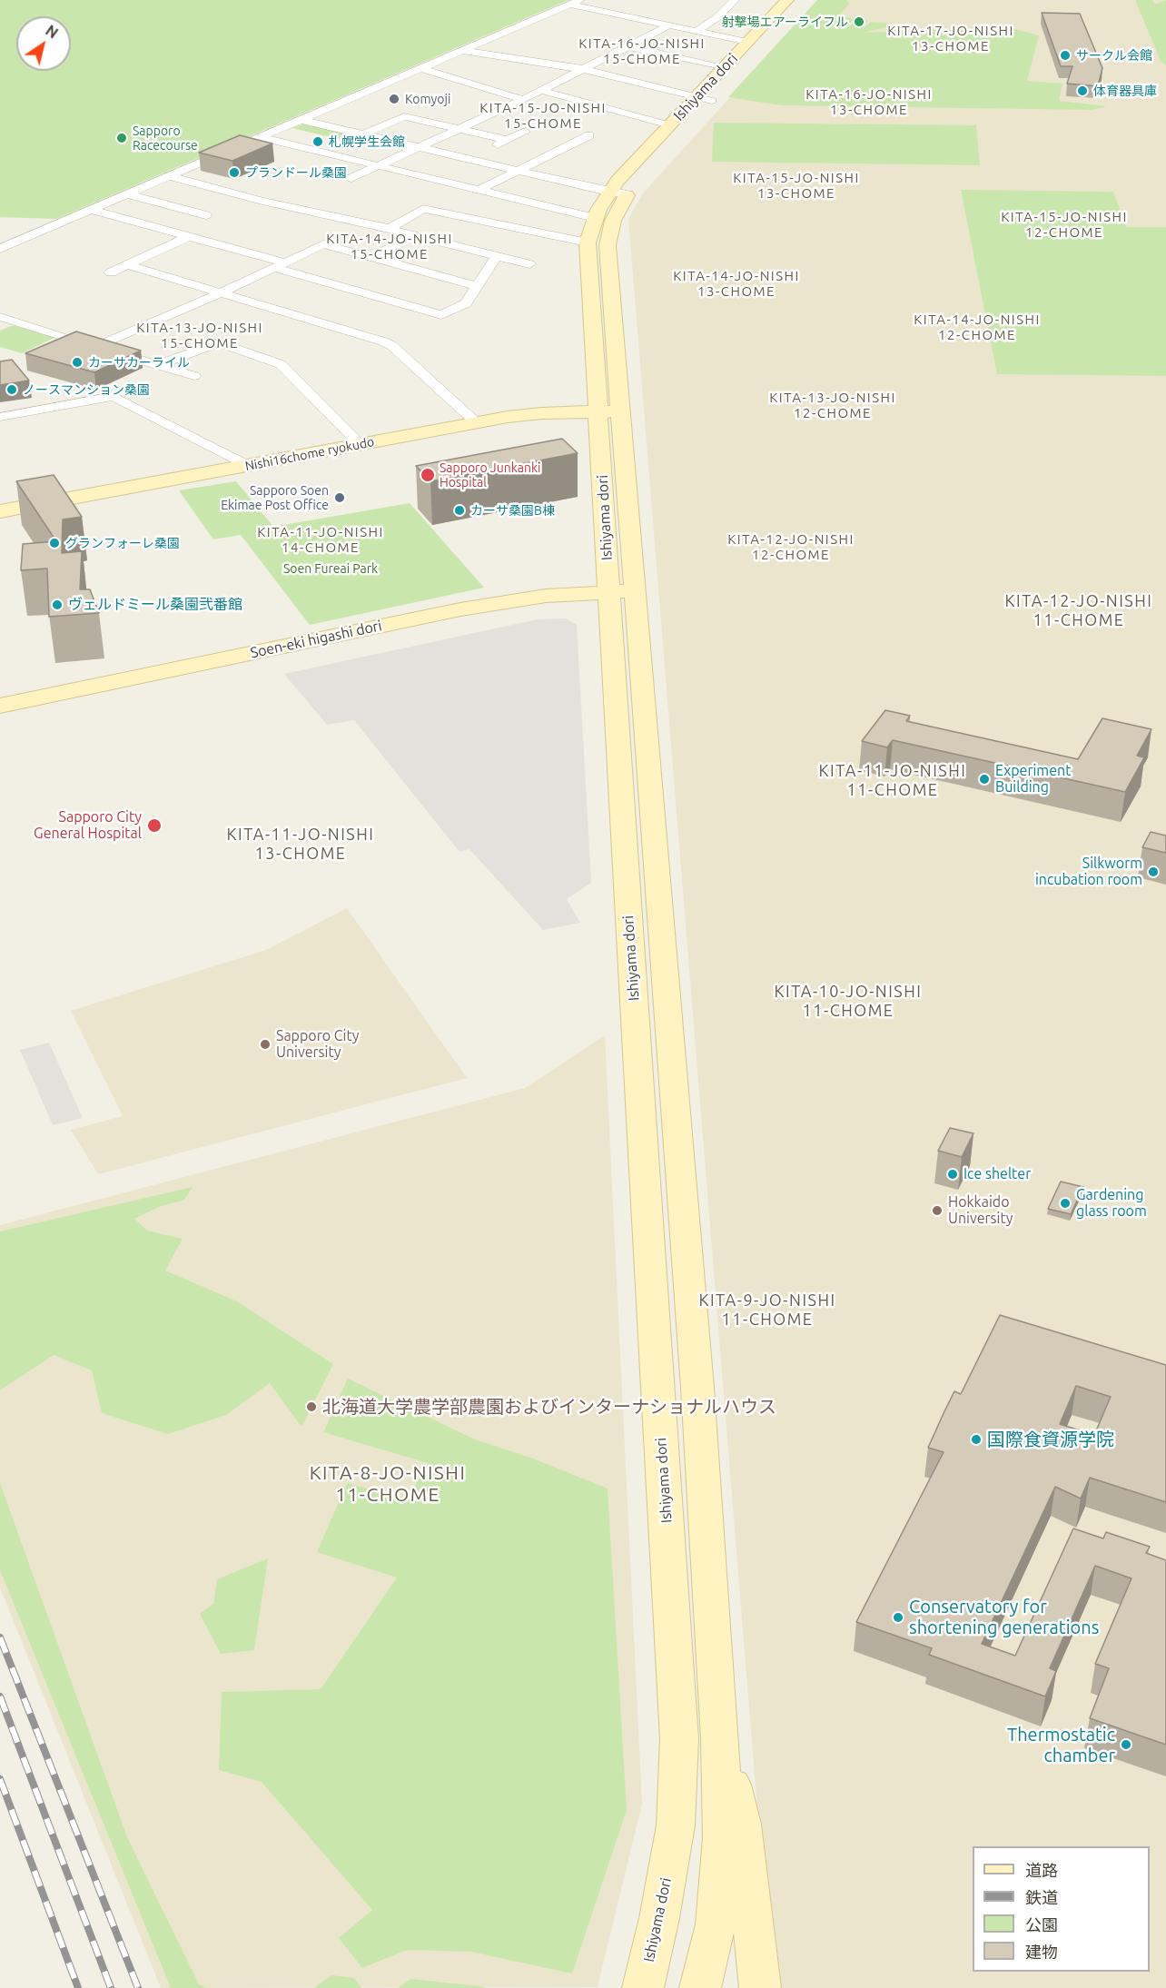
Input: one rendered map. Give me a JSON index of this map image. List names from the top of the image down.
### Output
{
  "streets": {
    "main road": ["Ishiyama dori", "Nishi16chome ryokudo", "Soen-eki higashi dori"]
  },
  "crossings": [
    ["Ishiyama dori", "Nishi16chome ryokudo"],
    ["Ishiyama dori", "Soen-eki higashi dori"]
  ],
  "districts": [
    "KITA-17-JO-NISHI 13-CHOME",
    "KITA-16-JO-NISHI 15-CHOME",
    "KITA-16-JO-NISHI 13-CHOME",
    "KITA-15-JO-NISHI 15-CHOME",
    "KITA-15-JO-NISHI 13-CHOME",
    "KITA-15-JO-NISHI 12-CHOME",
    "KITA-14-JO-NISHI 15-CHOME",
    "KITA-14-JO-NISHI 13-CHOME",
    "KITA-14-JO-NISHI 12-CHOME",
    "KITA-13-JO-NISHI 15-CHOME",
    "KITA-13-JO-NISHI 12-CHOME",
    "KITA-11-JO-NISHI 14-CHOME",
    "KITA-12-JO-NISHI 12-CHOME",
    "KITA-12-JO-NISHI 11-CHOME",
    "KITA-11-JO-NISHI 11-CHOME",
    "KITA-11-JO-NISHI 13-CHOME",
    "KITA-10-JO-NISHI 11-CHOME",
    "KITA-9-JO-NISHI 11-CHOME",
    "KITA-8-JO-NISHI 11-CHOME"
  ],
  "parks": ["Soen Fureai Park"],
  "places": [
    "射撃場エアーライフル",
    "サークル会館",
    "体育器具庫",
    "Komyoji",
    "Sapporo Racecourse",
    "札幌学生会館",
    "プランドール桑園",
    "カーサカーライル",
    "ノースマンション桑園",
    "Sapporo Junkanki Hospital",
    "Sapporo Soen Ekimae Post Office",
    "カーサ桑園B棟",
    "グランフォーレ桑園",
    "ヴェルドミール桑園弐番館",
    "Experiment Building",
    "Sapporo City General Hospital",
    "Silkworm incubation room",
    "Sapporo City University",
    "Ice shelter",
    "Gardening glass room",
    "Hokkaido University",
    "北海道大学農学部農園およびインターナショナルハウス",
    "国際食資源学院",
    "Conservatory for shortening generations",
    "Thermostatic chamber"
  ],
  "legend": [
    "道路",
    "鉄道",
    "公園",
    "建物"
  ],
  "north": "top right"
}
